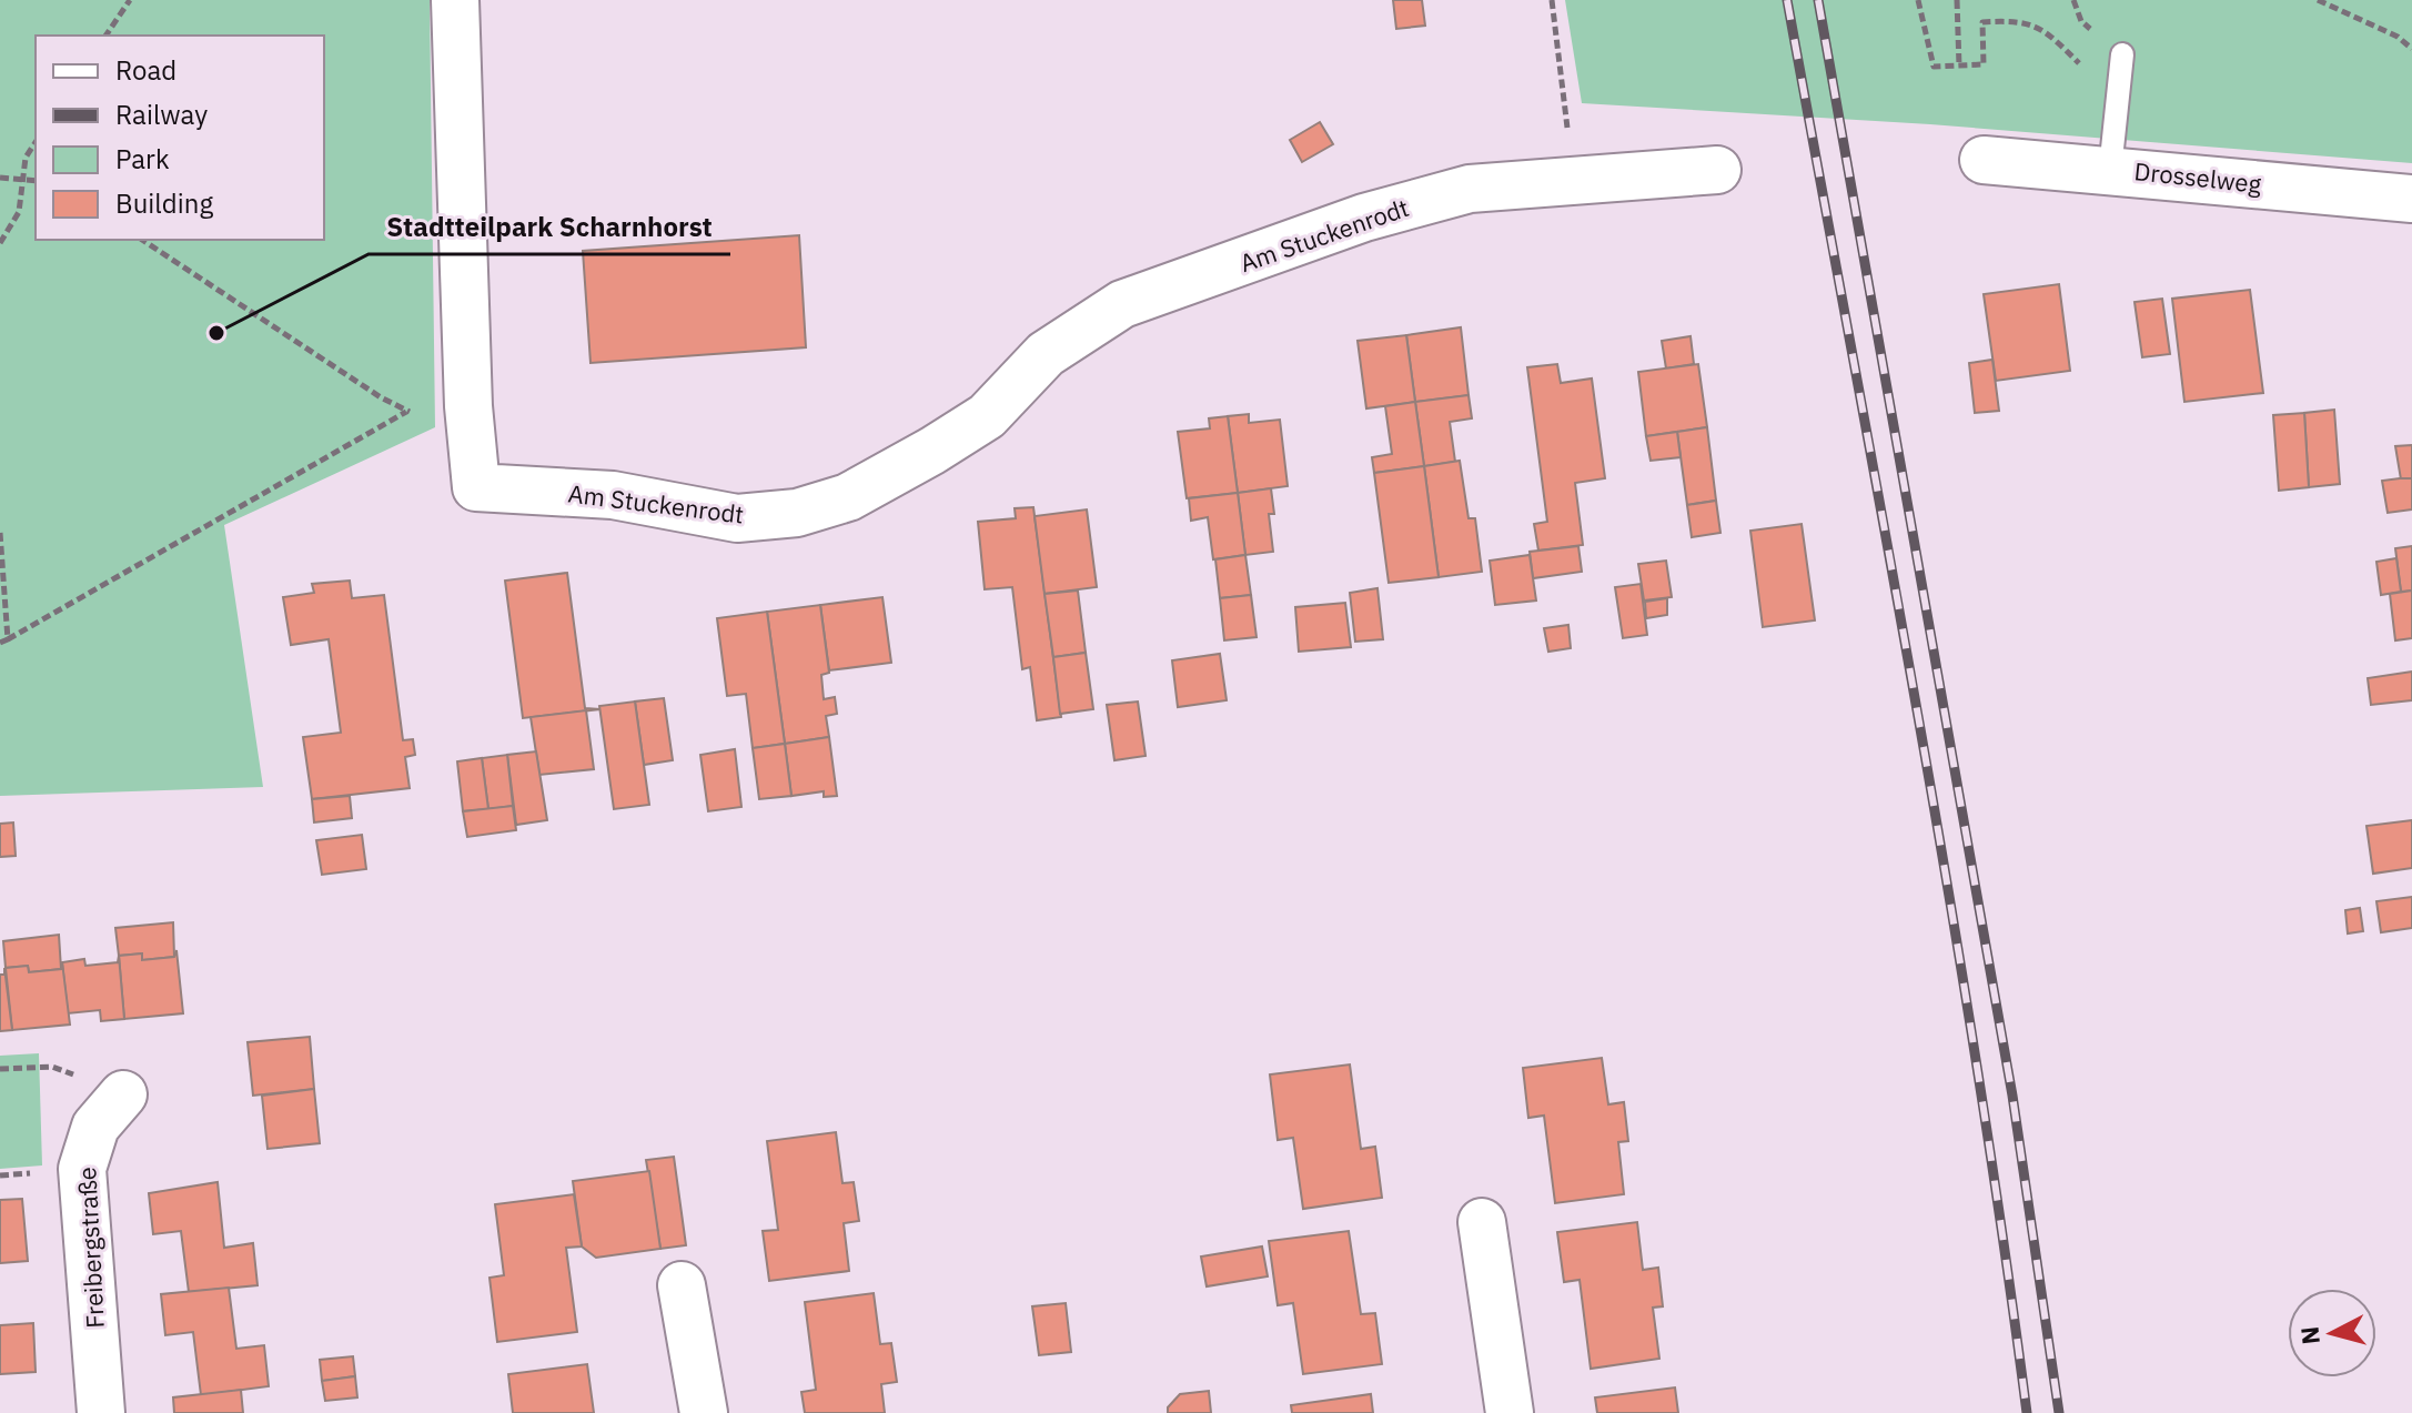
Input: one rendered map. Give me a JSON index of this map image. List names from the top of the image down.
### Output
{
  "streets": {
    "street": ["Drosselweg", "Am Stuckenrodt", "Freibergstraße"]
  },
  "places": ["Stadtteilpark Scharnhorst"],
  "legend": [
    "Road",
    "Railway",
    "Park",
    "Building"
  ],
  "north": "left"
}
